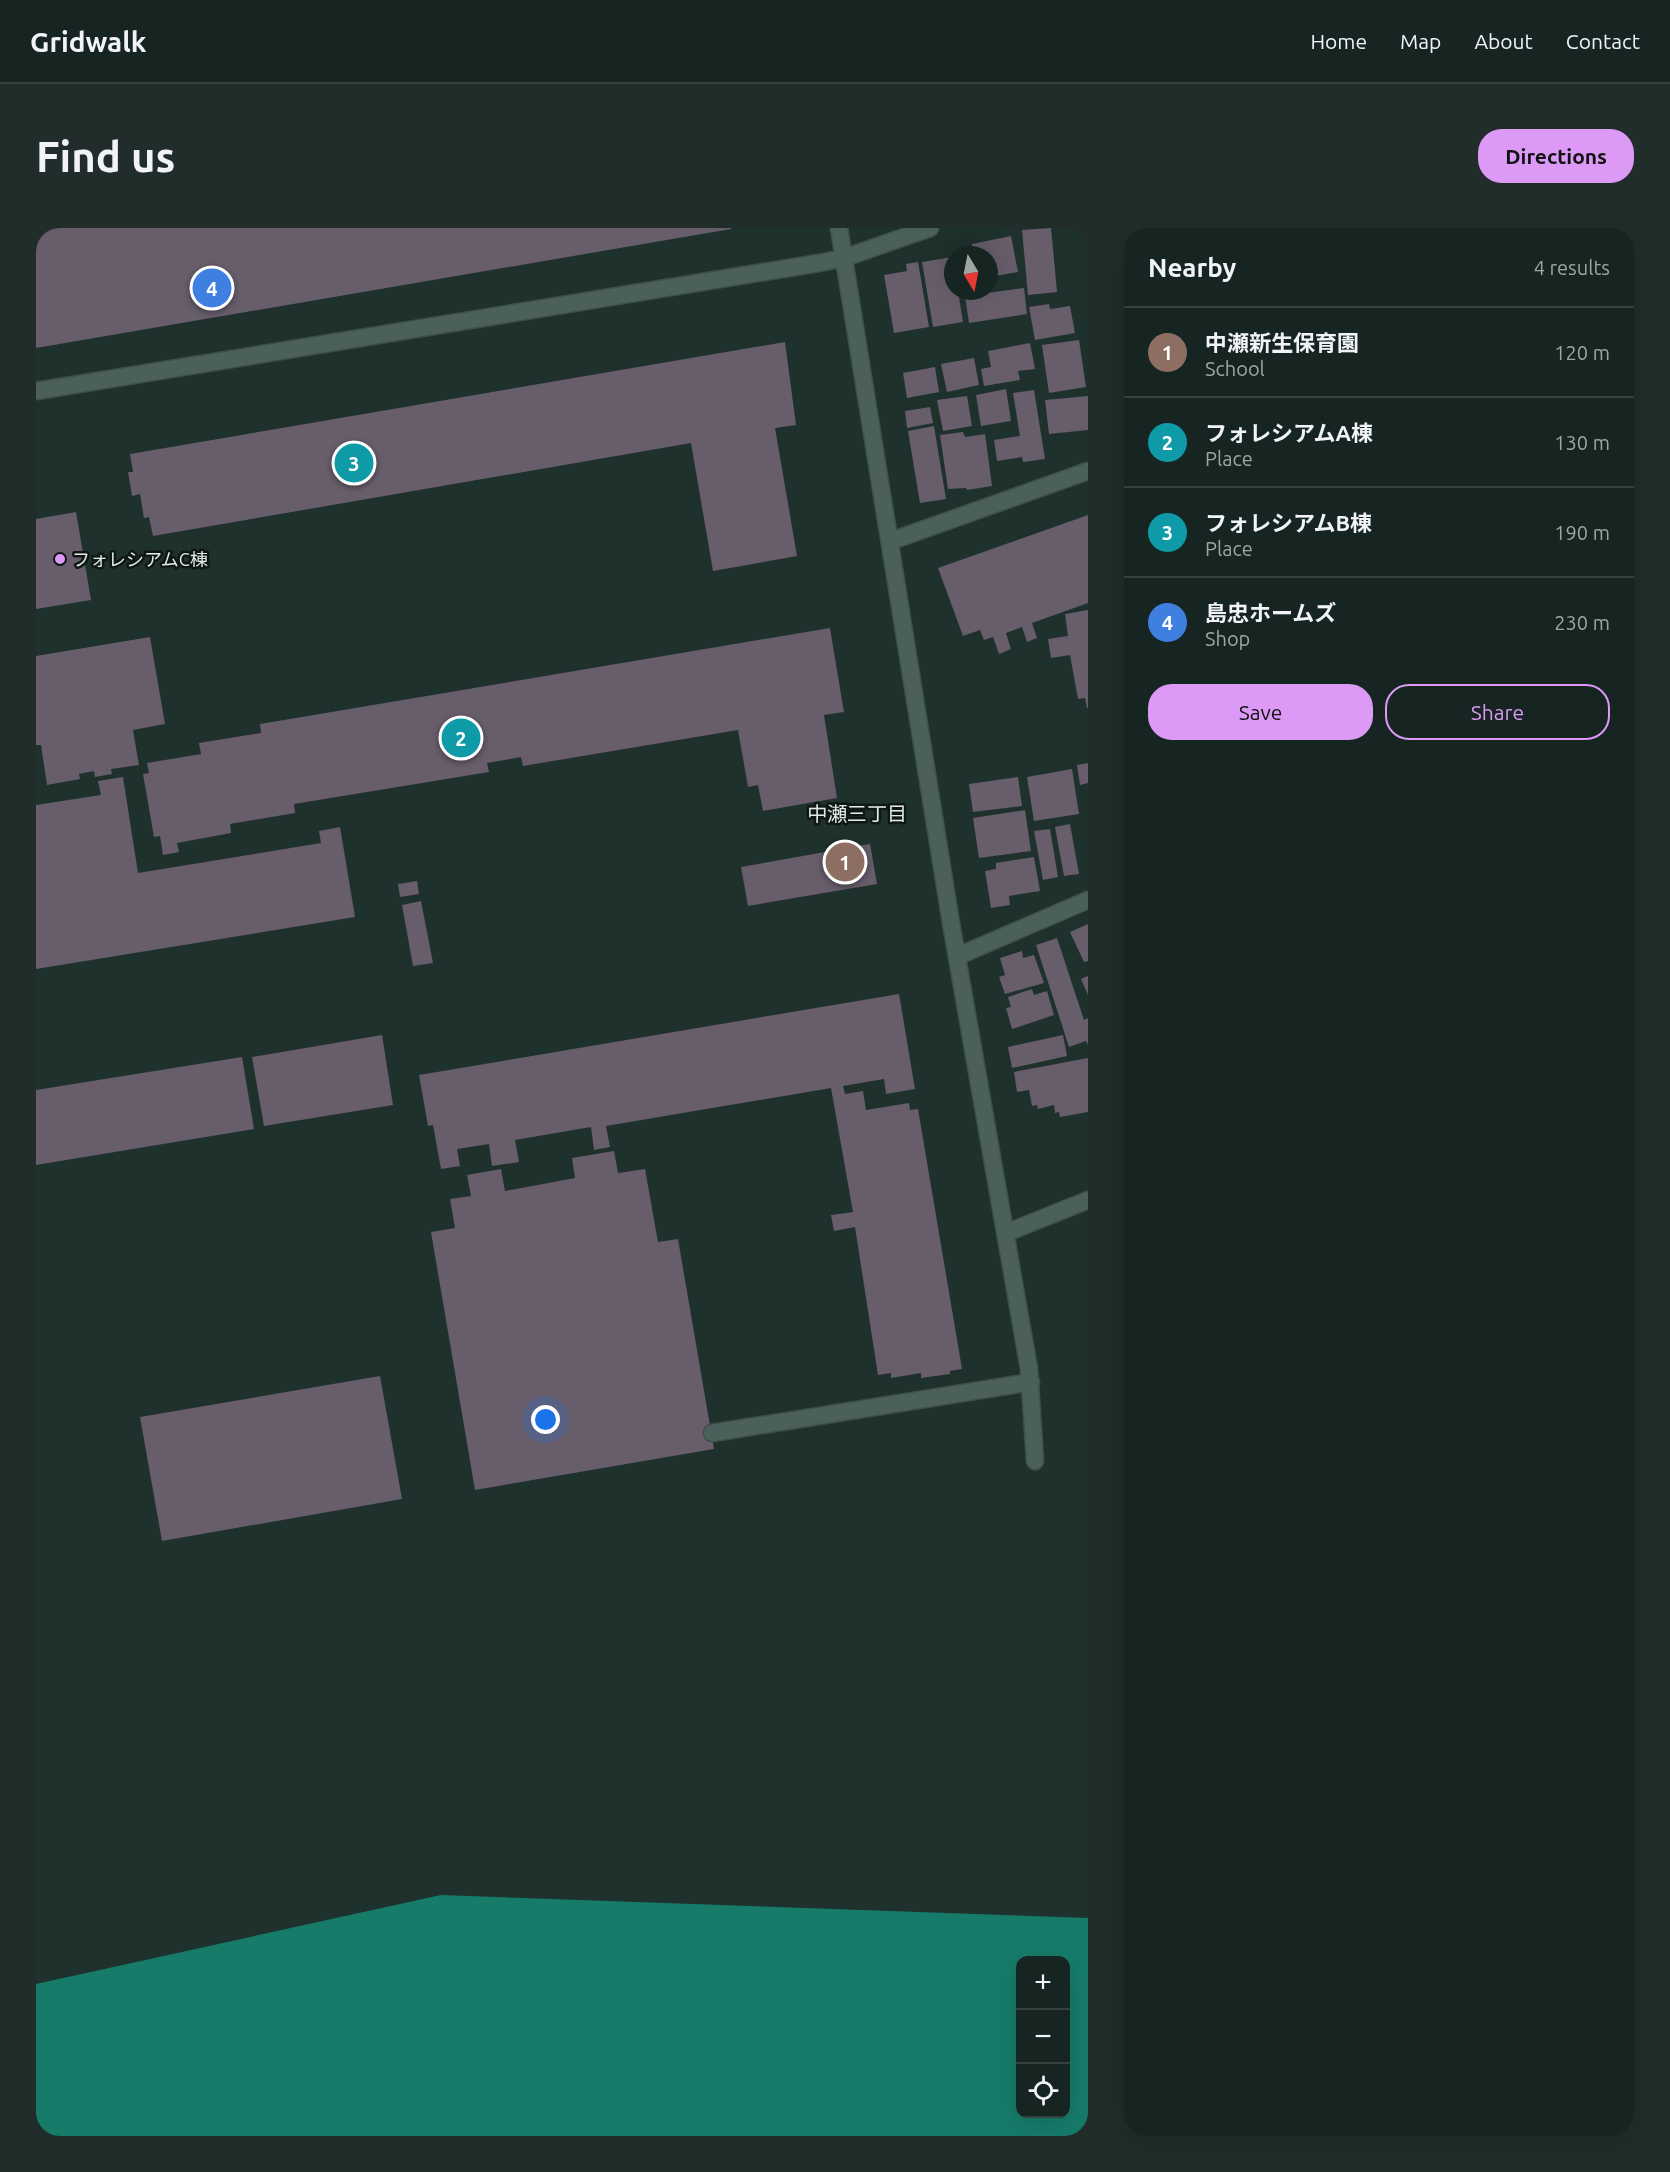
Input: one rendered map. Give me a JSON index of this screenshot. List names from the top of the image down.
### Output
{
  "districts": ["中瀬三丁目"],
  "places": ["フォレシアムC棟"],
  "north": "bottom",
  "page": {
    "header": "Gridwalk",
    "nav": [
      "Home",
      "Map",
      "About",
      "Contact"
    ],
    "buttons": [
      "Directions",
      ["Save", "Share"]
    ],
    "title": "Find us",
    "heading": ["Nearby", "4 results"],
    "pins": [
      "4",
      "3",
      "2",
      "1"
    ],
    "list": [
      {
        "mark": "1",
        "name": "中瀬新生保育園",
        "note": "School",
        "value": "120 m"
      },
      {
        "mark": "2",
        "name": "フォレシアムA棟",
        "note": "Place",
        "value": "130 m"
      },
      {
        "mark": "3",
        "name": "フォレシアムB棟",
        "note": "Place",
        "value": "190 m"
      },
      {
        "mark": "4",
        "name": "島忠ホームズ",
        "note": "Shop",
        "value": "230 m"
      }
    ],
    "map_buttons": ["+", "−"]
  }
}
